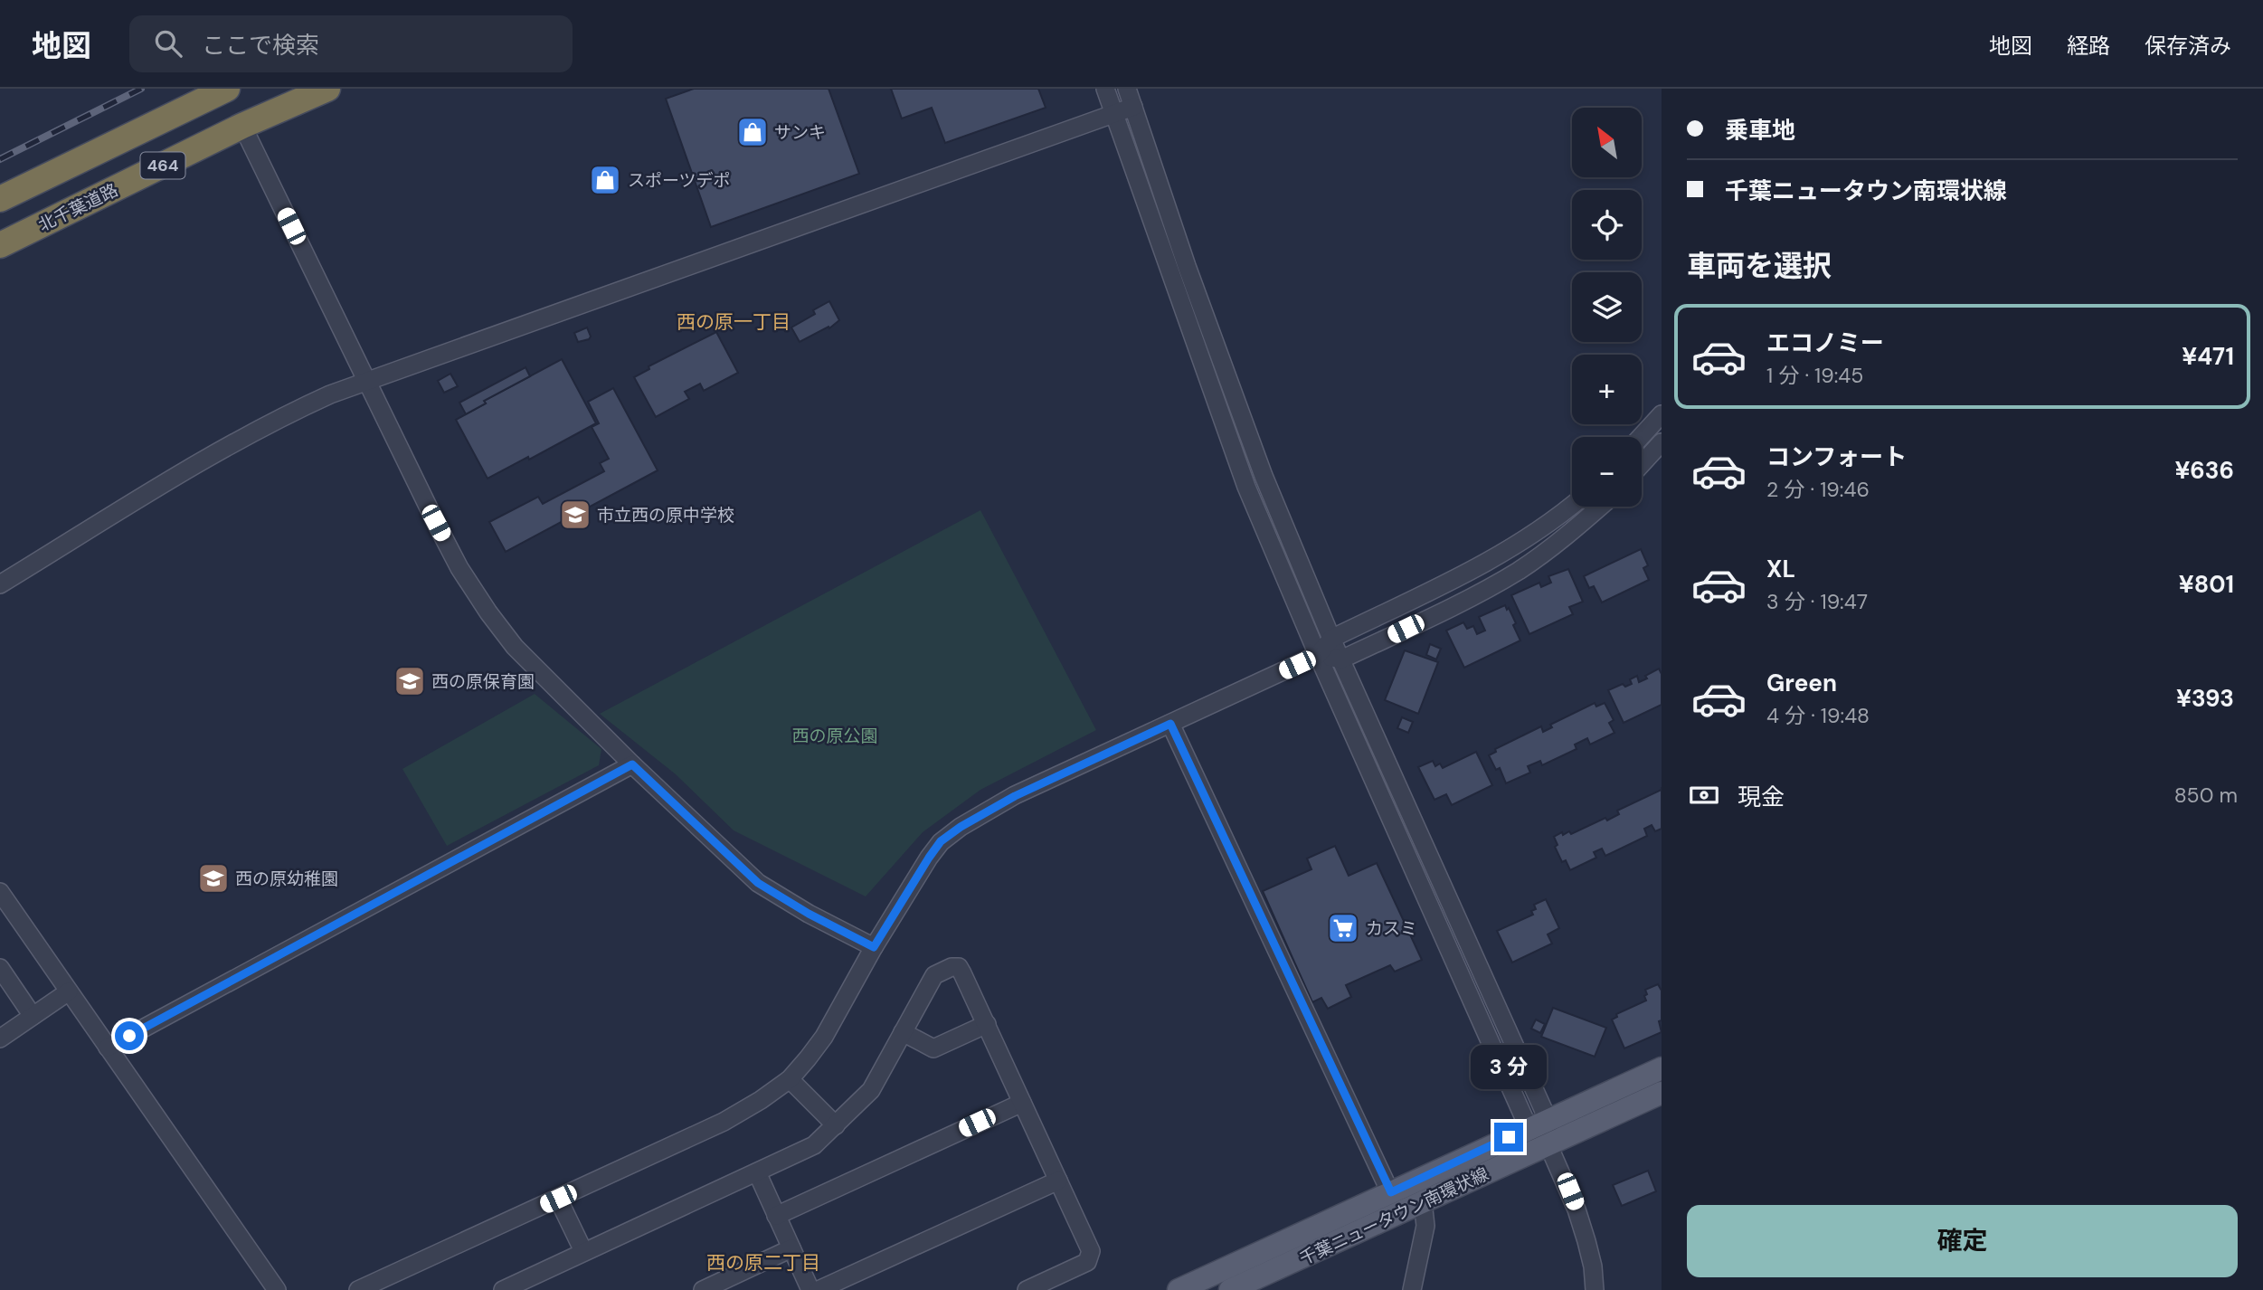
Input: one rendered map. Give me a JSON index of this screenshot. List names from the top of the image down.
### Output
{
  "streets": {
    "highway": ["464", "北千葉道路"],
    "main road": ["千葉ニュータウン南環状線"]
  },
  "districts": ["西の原一丁目", "西の原二丁目"],
  "parks": ["西の原公園"],
  "places": {
    "shop": ["サンキ", "スポーツデポ"],
    "school or university": ["市立西の原中学校", "西の原保育園", "西の原幼稚園"],
    "supermarket": ["カスミ"]
  },
  "north": "top left",
  "page": {
    "header": "地図",
    "search": "ここで検索",
    "nav": ["地図", "経路", "保存済み"],
    "banner": ["乗車地", "千葉ニュータウン南環状線"],
    "map_buttons": ["+", "−"],
    "heading": "車両を選択",
    "list": [
      {
        "name": "エコノミー",
        "note": "1 分 · 19:45",
        "value": "¥471"
      },
      {
        "name": "コンフォート",
        "note": "2 分 · 19:46",
        "value": "¥636"
      },
      {
        "name": "XL",
        "note": "3 分 · 19:47",
        "value": "¥801"
      },
      {
        "name": "Green",
        "note": "4 分 · 19:48",
        "value": "¥393"
      }
    ],
    "pay": ["現金", "850 m"],
    "bubble": "3 分",
    "buttons": "確定"
  }
}
